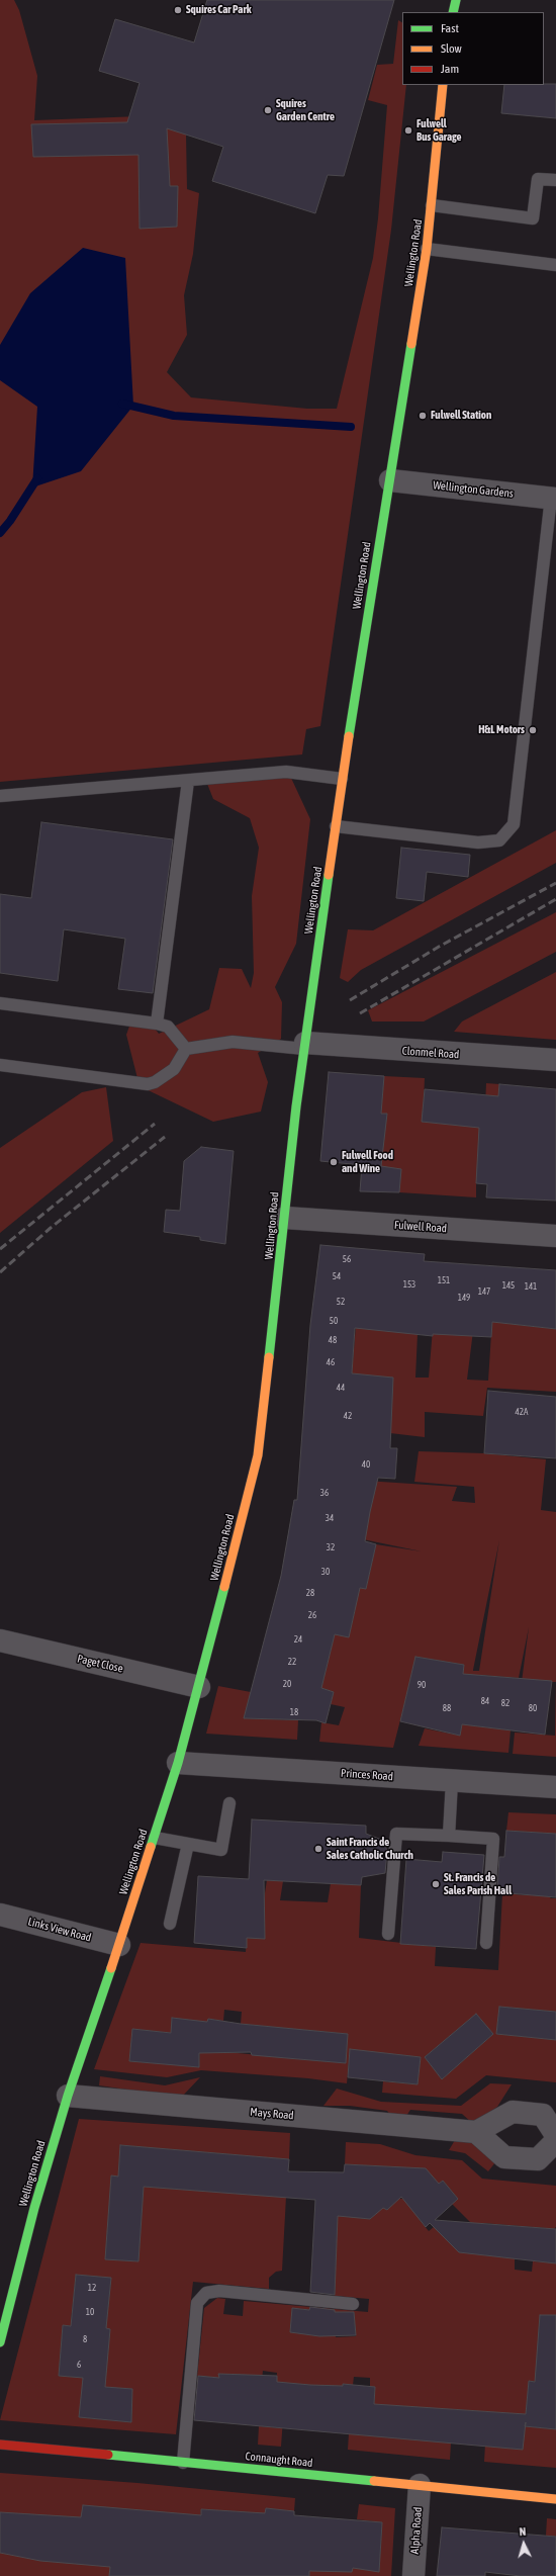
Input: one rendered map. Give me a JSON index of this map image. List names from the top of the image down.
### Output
{
  "streets": {
    "main road": ["Wellington Road", "Connaught Road"],
    "street": [
      "Wellington Gardens",
      "Clonmel Road",
      "Fulwell Road",
      "Paget Close",
      "Princes Road",
      "Links View Road",
      "Mays Road",
      "Alpha Road"
    ]
  },
  "crossings": [
    ["Wellington Road", "Wellington Gardens"],
    ["Wellington Road", "Clonmel Road"],
    ["Wellington Road", "Fulwell Road"],
    ["Wellington Road", "Paget Close"],
    ["Wellington Road", "Princes Road"],
    ["Wellington Road", "Links View Road"],
    ["Wellington Road", "Mays Road"],
    ["Connaught Road", "Alpha Road"]
  ],
  "places": [
    "Squires Car Park",
    "Squires Garden Centre",
    "Fulwell Bus Garage",
    "Fulwell Station",
    "H&L Motors",
    "Fulwell Food and Wine",
    "Saint Francis de Sales Catholic Church",
    "St. Francis de Sales Parish Hall"
  ],
  "house_numbers": [
    "56",
    "54",
    "151",
    "153",
    "145",
    "141",
    "147",
    "149",
    "52",
    "50",
    "48",
    "46",
    "44",
    "42A",
    "42",
    "40",
    "36",
    "34",
    "32",
    "30",
    "28",
    "26",
    "24",
    "22",
    "20",
    "90",
    "84",
    "82",
    "88",
    "80",
    "18",
    "12",
    "10",
    "8",
    "6"
  ],
  "legend": ["Fast", "Slow", "Jam"],
  "north": "top"
}
